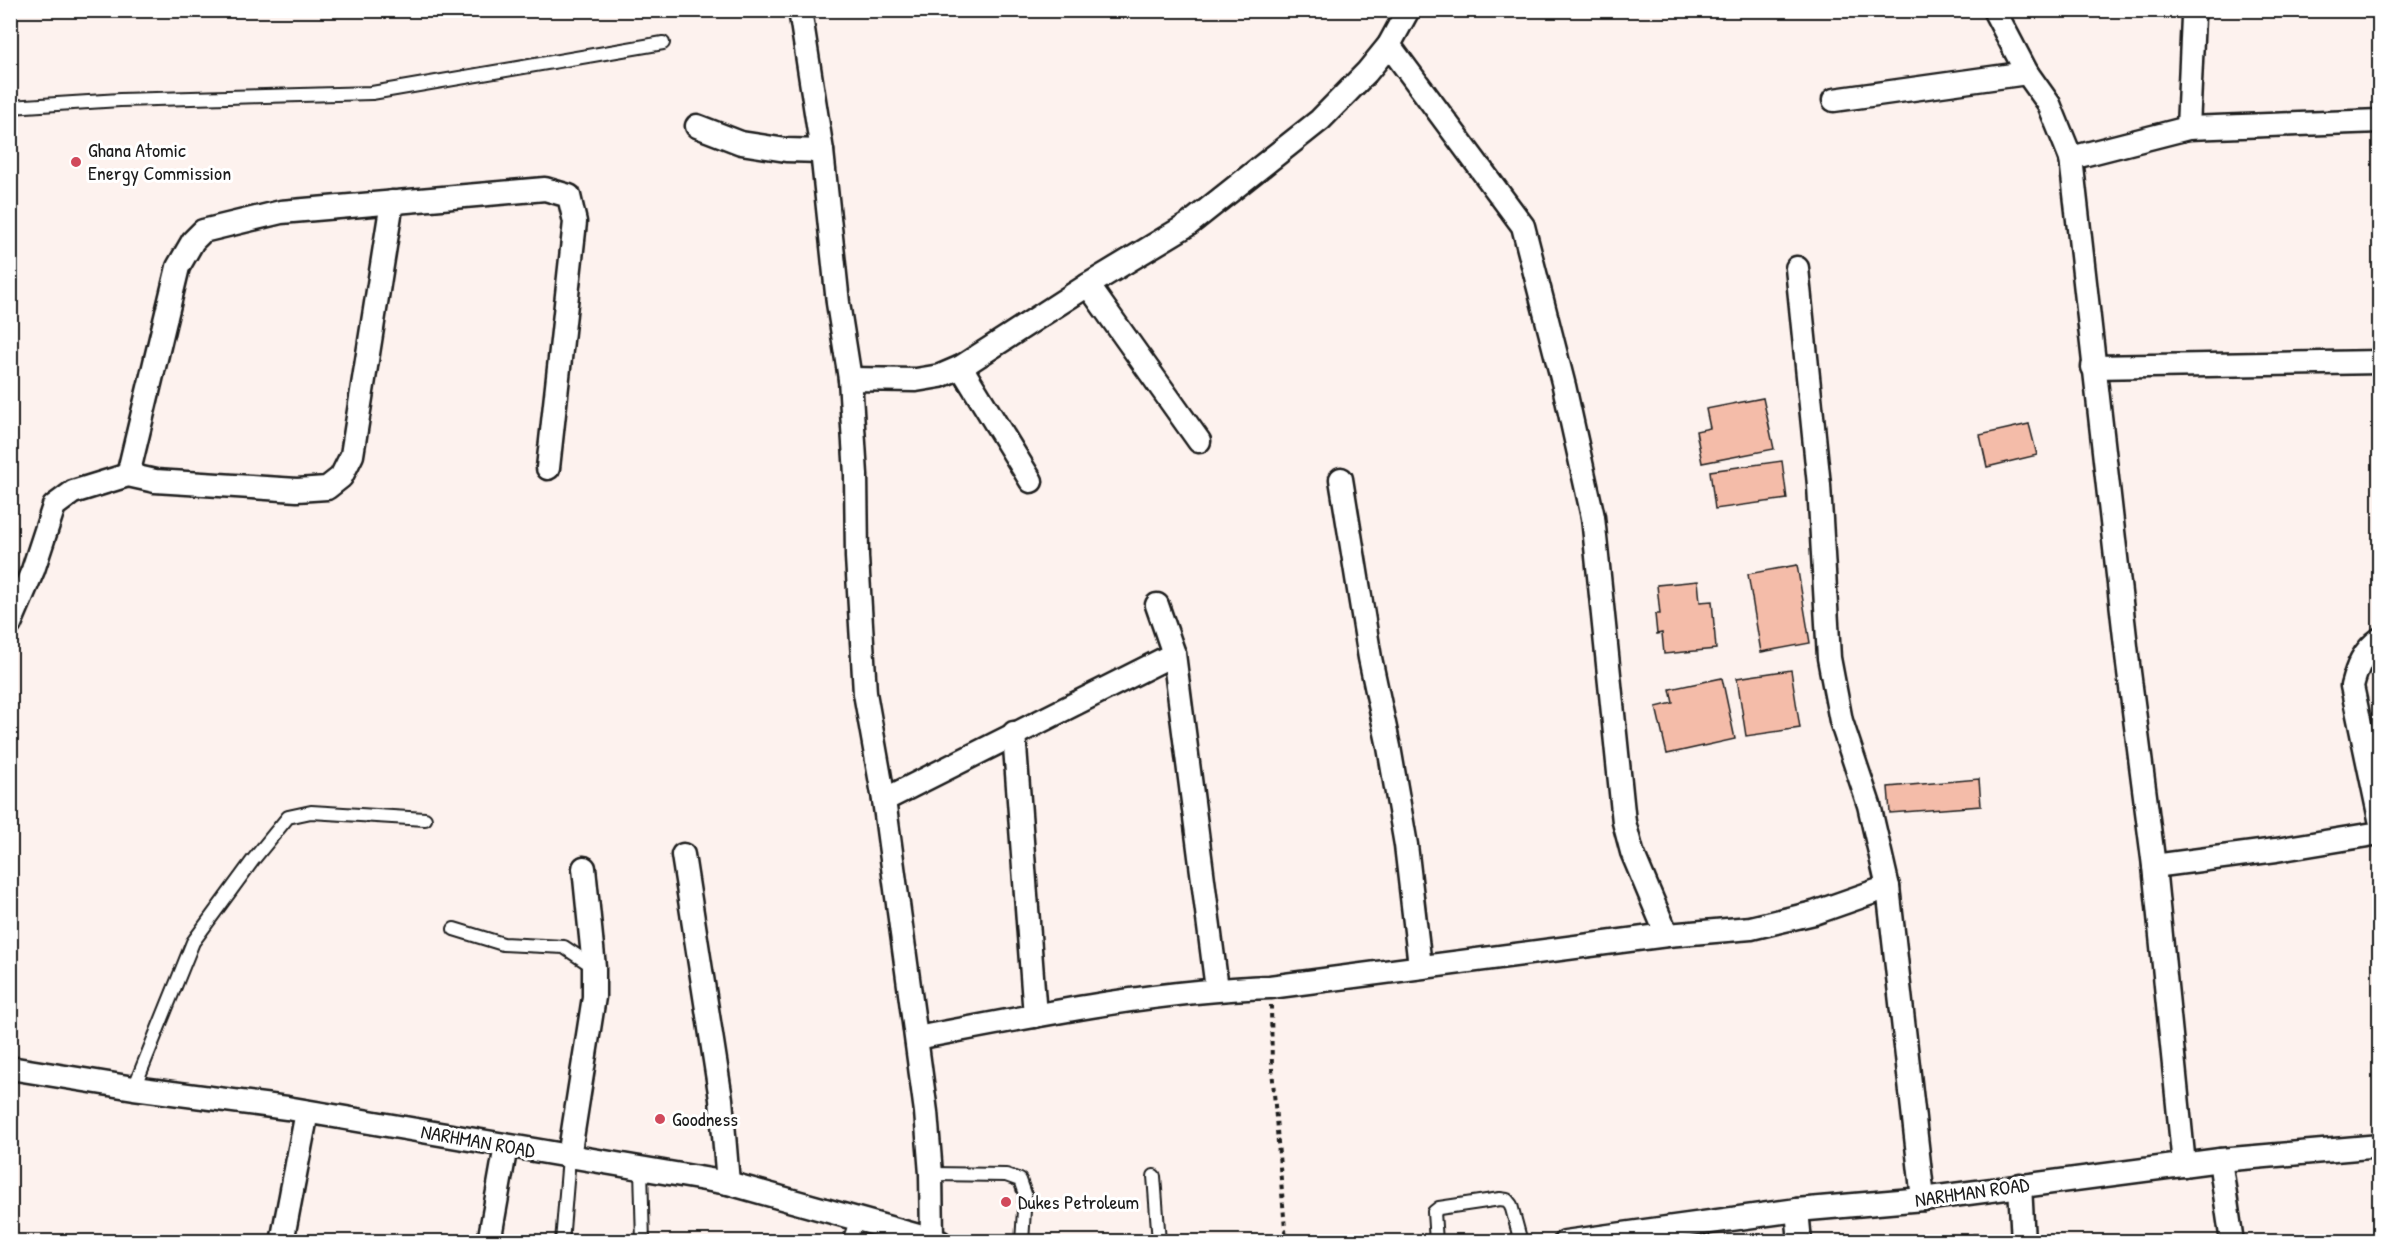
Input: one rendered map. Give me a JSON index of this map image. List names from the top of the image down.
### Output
{
  "streets": {
    "street": ["NARHMAN ROAD"]
  },
  "places": ["Ghana Atomic Energy Commission", "Goodness", "Dukes Petroleum"]
}
